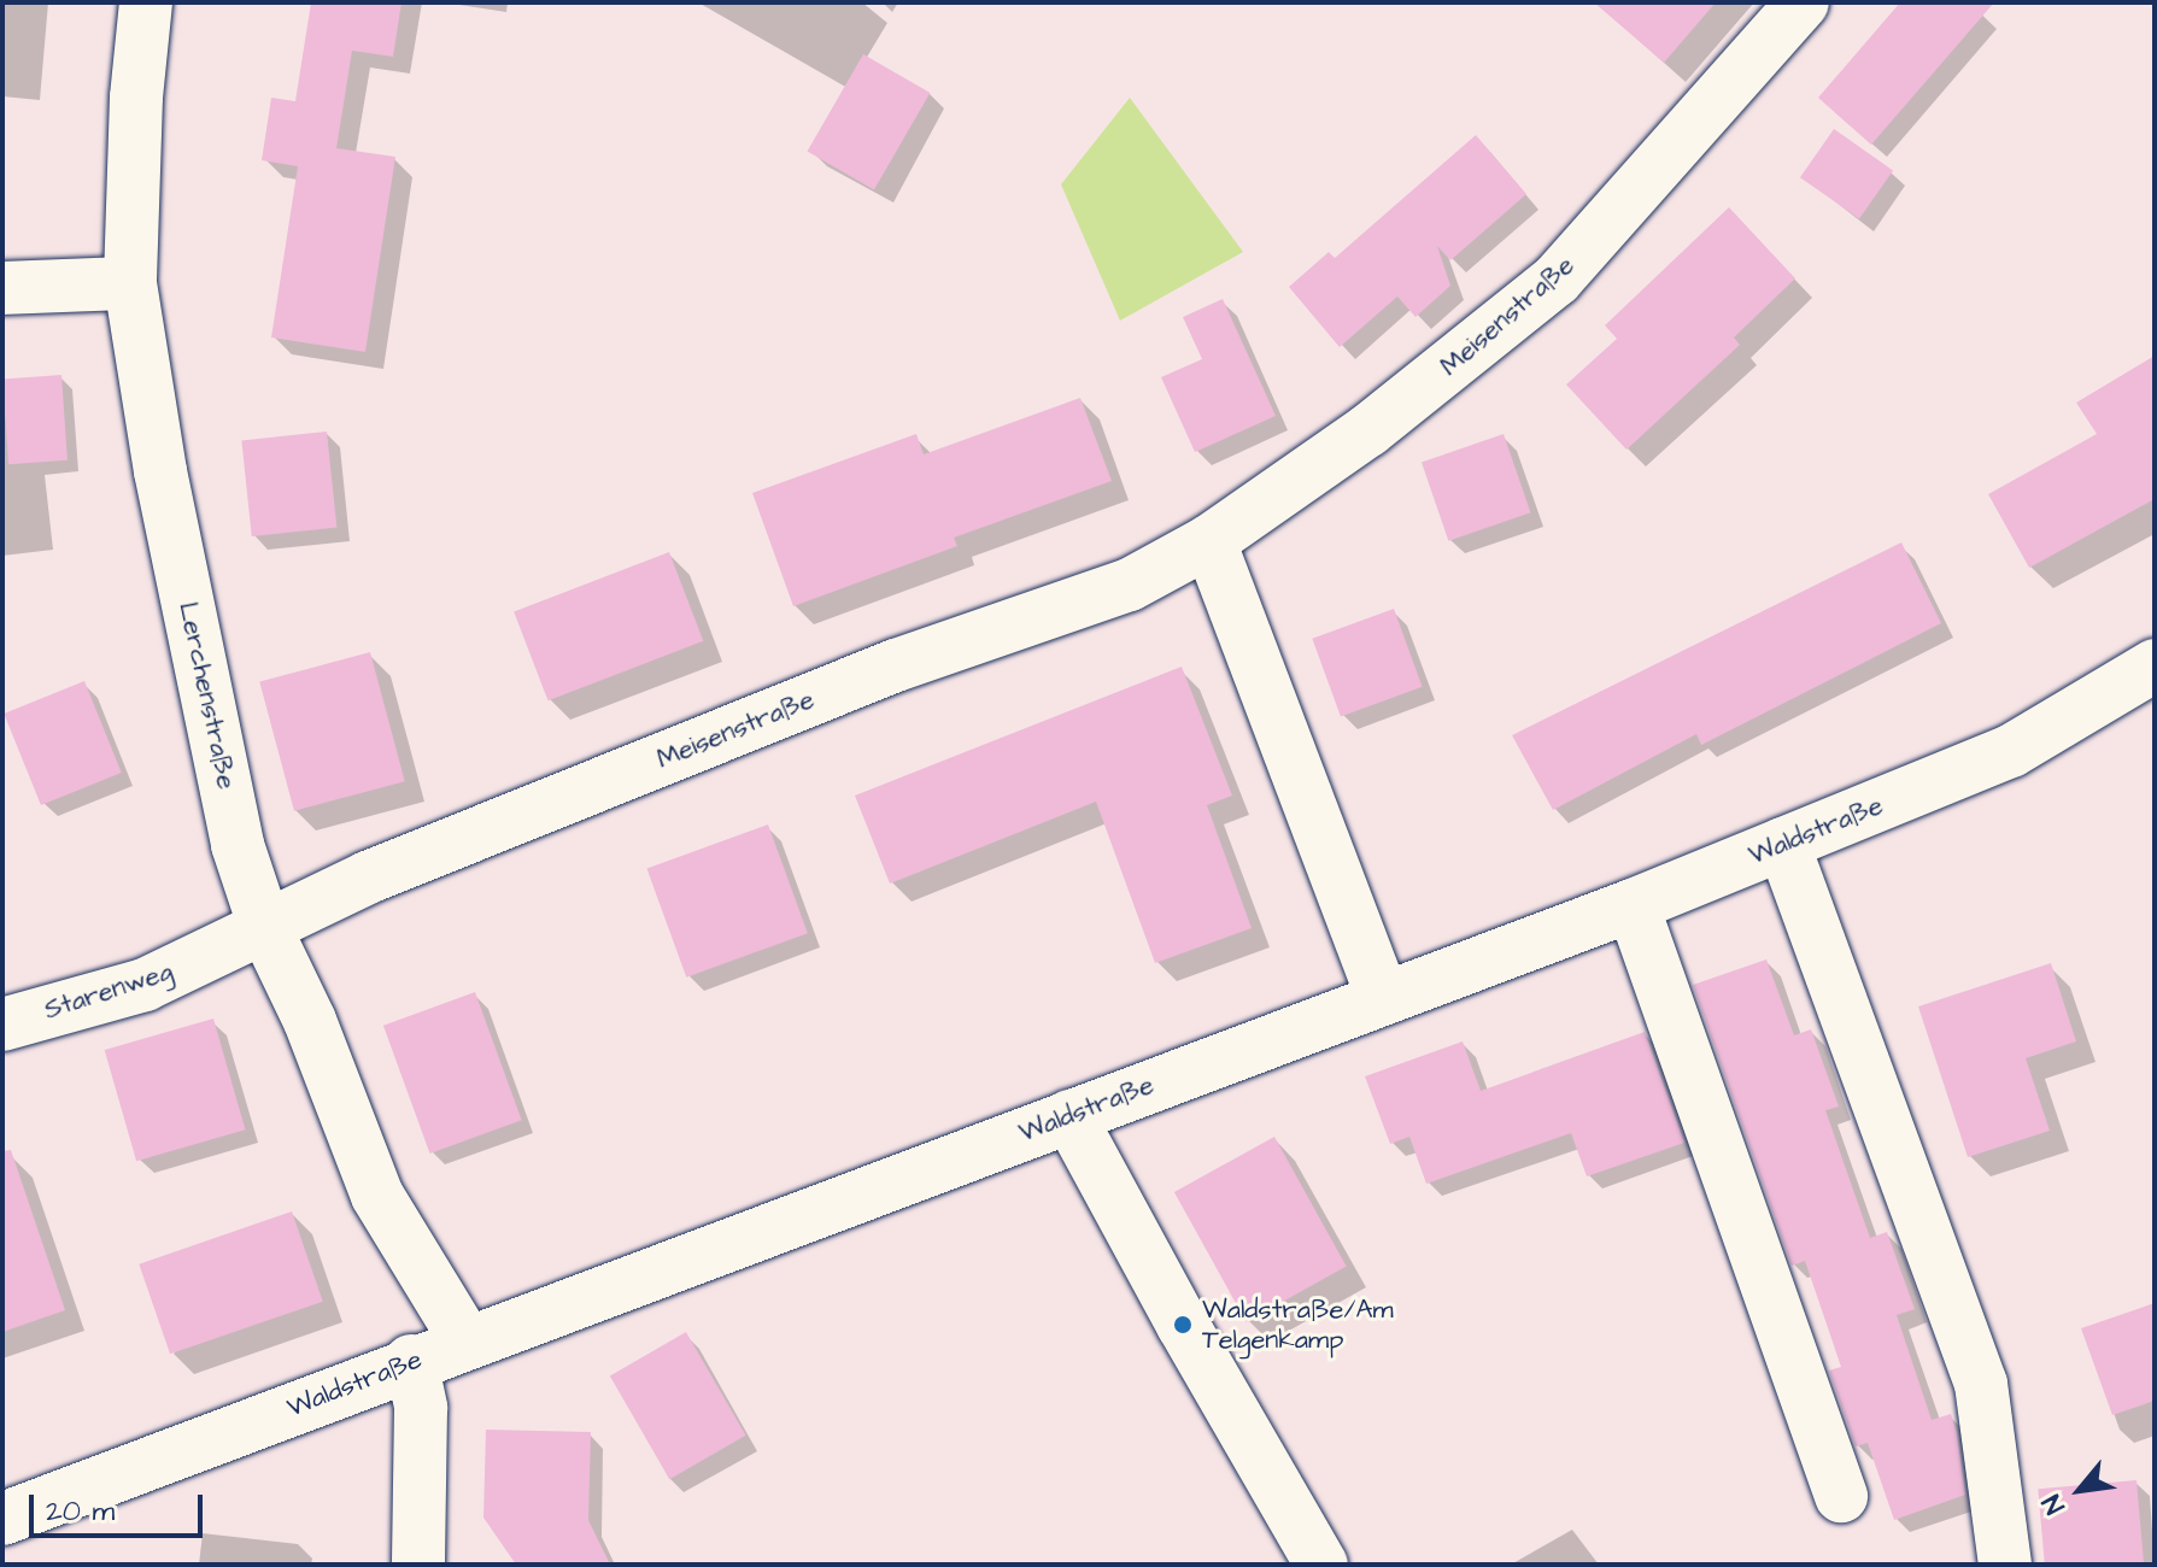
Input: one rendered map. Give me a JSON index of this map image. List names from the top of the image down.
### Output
{
  "streets": {
    "street": [
      "Meisenstraße",
      "Lerchenstraße",
      "Waldstraße",
      "Starenweg"
    ]
  },
  "crossings": [
    ["Meisenstraße", "Lerchenstraße"],
    ["Meisenstraße", "Starenweg"],
    ["Lerchenstraße", "Waldstraße"],
    ["Lerchenstraße", "Starenweg"]
  ],
  "places": ["Waldstraße/Am Telgenkamp"],
  "scale_bar": "20 m",
  "north": "bottom left"
}
